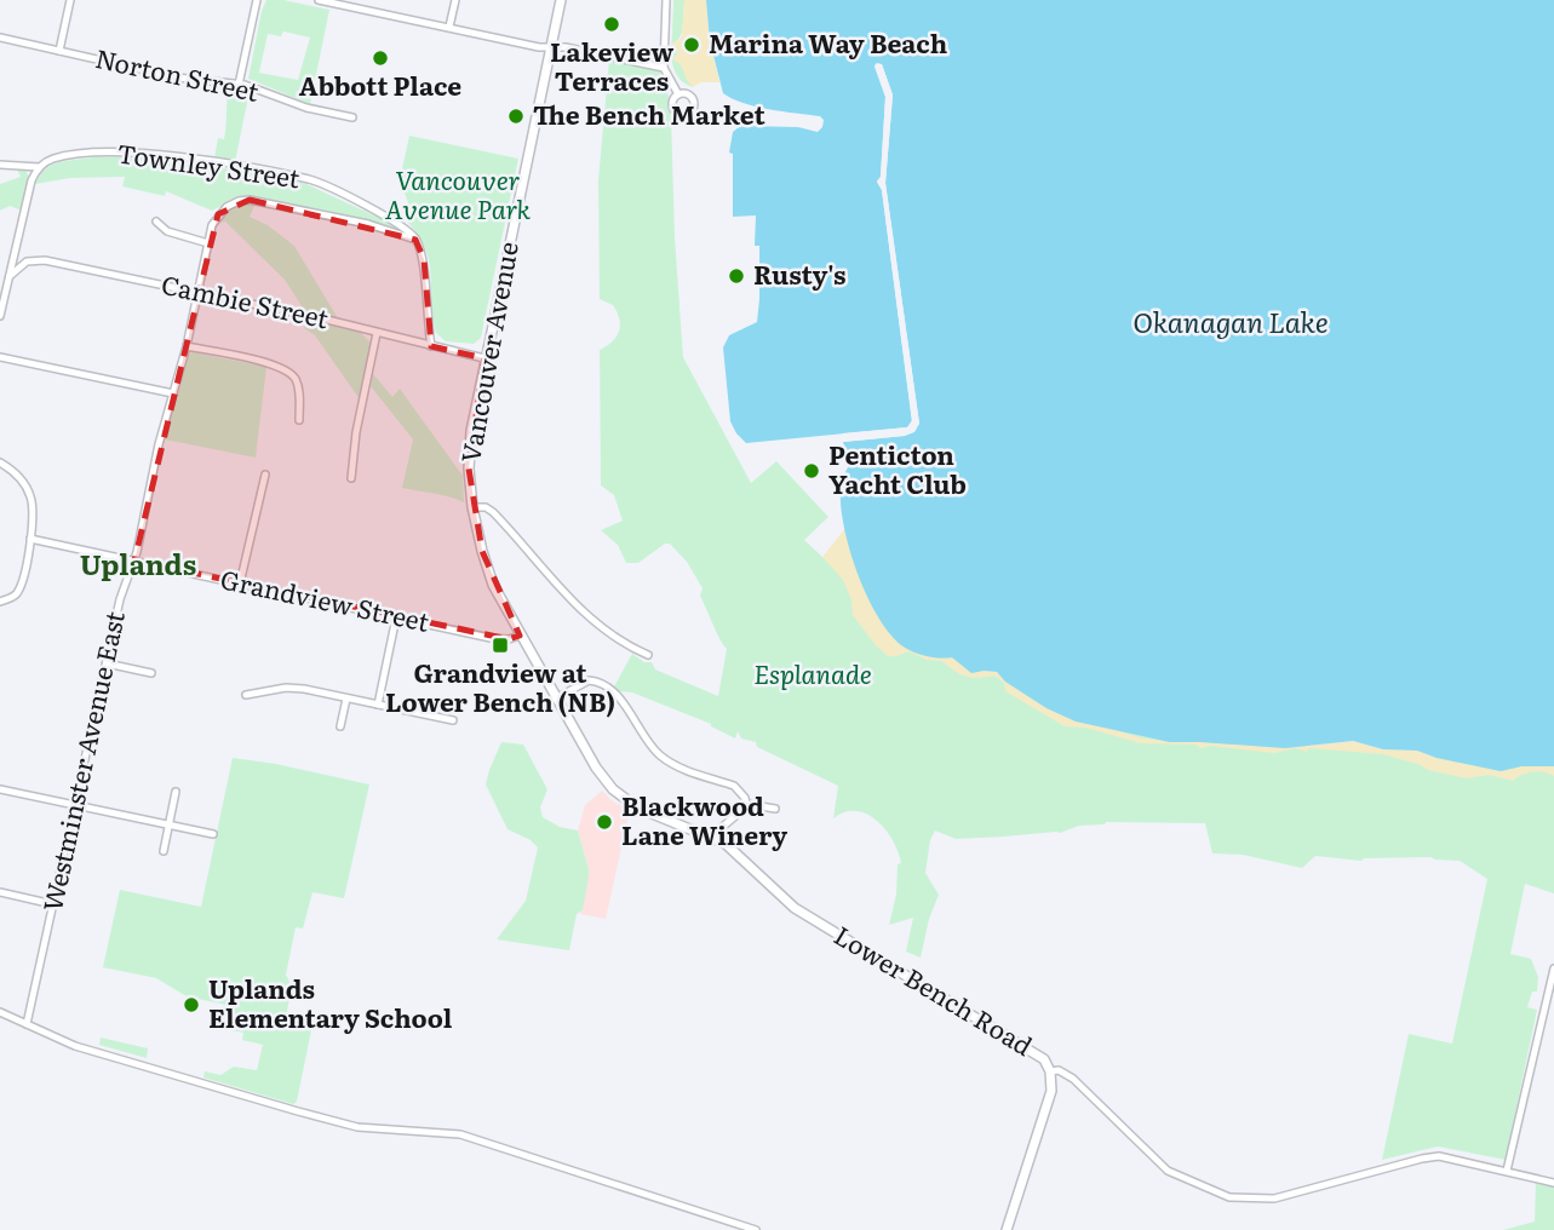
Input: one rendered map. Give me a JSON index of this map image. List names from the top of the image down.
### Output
{
  "streets": {
    "street": [
      "Norton Street",
      "Townley Street",
      "Cambie Street",
      "Vancouver Avenue",
      "Grandview Street",
      "Westminster Avenue East",
      "Lower Bench Road"
    ]
  },
  "crossings": [
    ["Townley Street", "Westminster Avenue East"],
    ["Cambie Street", "Vancouver Avenue"],
    ["Cambie Street", "Westminster Avenue East"],
    ["Vancouver Avenue", "Lower Bench Road"],
    ["Grandview Street", "Westminster Avenue East"],
    ["Grandview Street", "Lower Bench Road"]
  ],
  "districts": ["Uplands"],
  "water": ["Okanagan Lake"],
  "parks": ["Vancouver Avenue Park", "Esplanade"],
  "places": {
    "other": [
      "Lakeview Terraces",
      "Marina Way Beach",
      "Abbott Place",
      "The Bench Market",
      "Rusty's",
      "Penticton Yacht Club",
      "Blackwood Lane Winery",
      "Uplands Elementary School"
    ],
    "transit": ["Grandview at Lower Bench (NB)"]
  }
}
